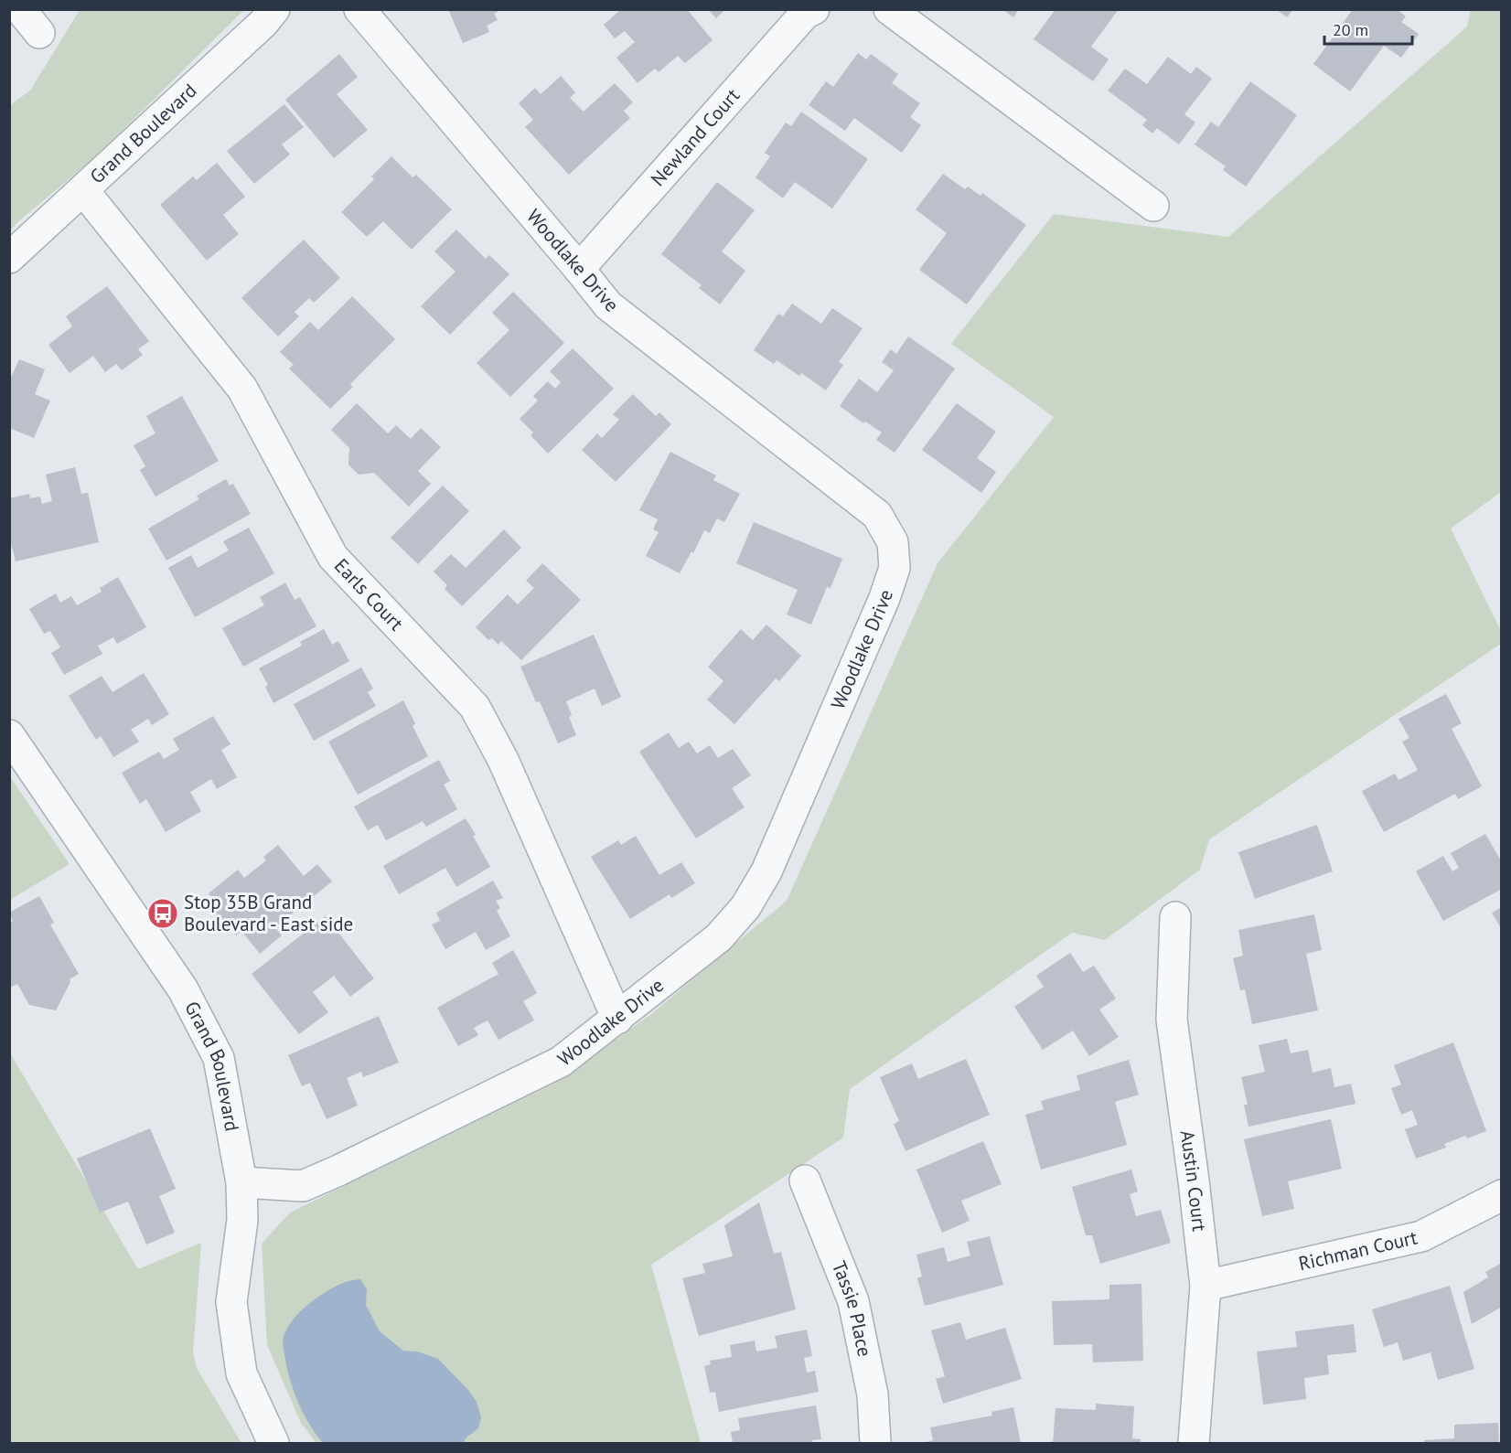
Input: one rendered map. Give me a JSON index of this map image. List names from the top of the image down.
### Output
{
  "streets": {
    "street": [
      "Grand Boulevard",
      "Newland Court",
      "Woodlake Drive",
      "Earls Court",
      "Austin Court",
      "Richman Court",
      "Tassie Place"
    ]
  },
  "crossings": [
    ["Grand Boulevard", "Woodlake Drive"],
    ["Grand Boulevard", "Earls Court"],
    ["Newland Court", "Woodlake Drive"],
    ["Woodlake Drive", "Earls Court"],
    ["Austin Court", "Richman Court"]
  ],
  "places": {
    "bus stop": ["Stop 35B Grand Boulevard - East side"]
  },
  "scale_bar": "20 m"
}
